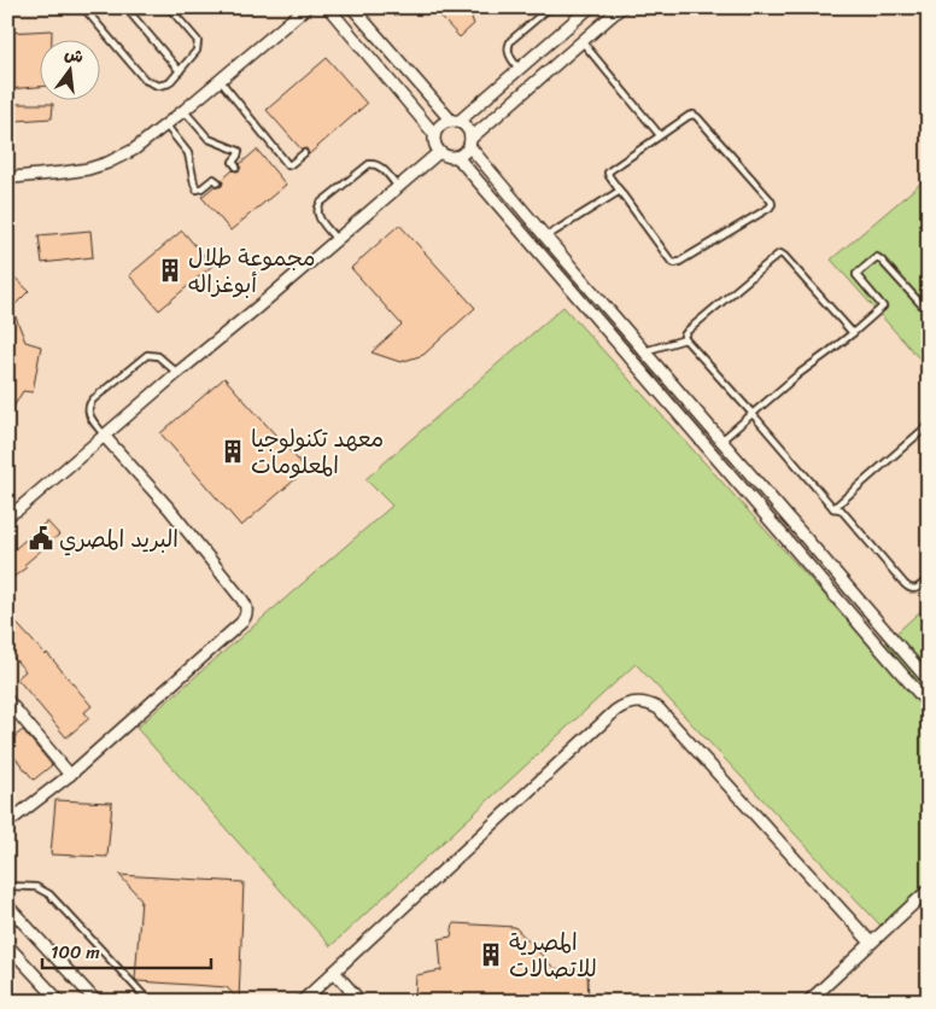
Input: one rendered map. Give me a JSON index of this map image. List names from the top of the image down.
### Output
{
  "places": {
    "building": ["مجموعة طلال أبوغزاله", "معهد تكنولوجيا المعلومات", "المصرية للاتصالات"],
    "public building": ["البريد المصري"]
  },
  "scale_bar": "100 m",
  "north": "top"
}
